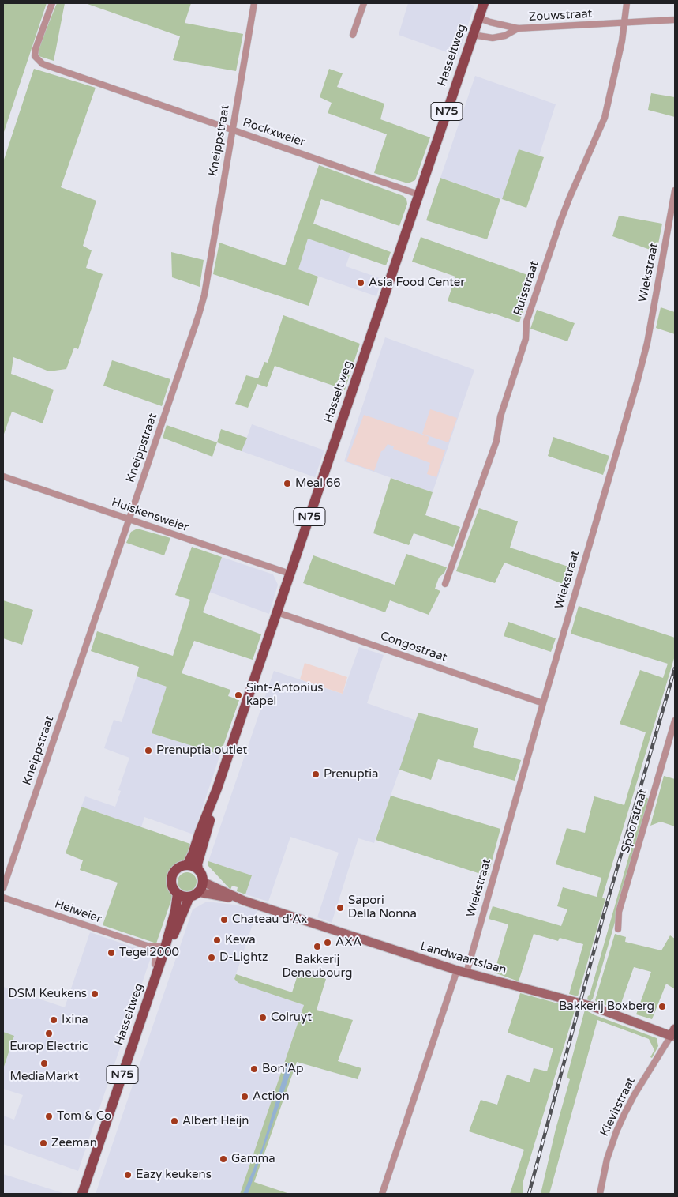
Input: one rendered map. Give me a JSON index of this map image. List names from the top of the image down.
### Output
{
  "streets": {
    "main road": ["Hasseltweg", "N75"],
    "street": [
      "Zouwstraat",
      "Rockxweier",
      "Kneippstraat",
      "Wiekstraat",
      "Ruisstraat",
      "Huiskensweier",
      "Congostraat",
      "Spoorstraat",
      "Heiweier",
      "Landwaartslaan",
      "Kievitstraat"
    ]
  },
  "crossings": [
    ["Zouwstraat", "Hasseltweg"],
    ["Zouwstraat", "Ruisstraat"],
    ["Hasseltweg", "Rockxweier"],
    ["Hasseltweg", "Huiskensweier"],
    ["Hasseltweg", "Congostraat"],
    ["Hasseltweg", "Heiweier"],
    ["Hasseltweg", "Landwaartslaan"],
    ["Rockxweier", "Kneippstraat"],
    ["Kneippstraat", "Huiskensweier"],
    ["Wiekstraat", "Congostraat"],
    ["Wiekstraat", "Landwaartslaan"],
    ["Landwaartslaan", "Kievitstraat"]
  ],
  "places": [
    "Asia Food Center",
    "Meal 66",
    "Sint-Antonius kapel",
    "Prenuptia outlet",
    "Prenuptia",
    "Sapori Della Nonna",
    "Chateau d'Ax",
    "Kewa",
    "AXA",
    "Bakkerij Deneubourg",
    "Tegel2000",
    "D-Lightz",
    "DSM Keukens",
    "Bakkerij Boxberg",
    "Colruyt",
    "Ixina",
    "Europ Electric",
    "MediaMarkt",
    "Bon'Ap",
    "Action",
    "Tom & Co",
    "Albert Heijn",
    "Zeeman",
    "Gamma",
    "Eazy keukens"
  ]
}
